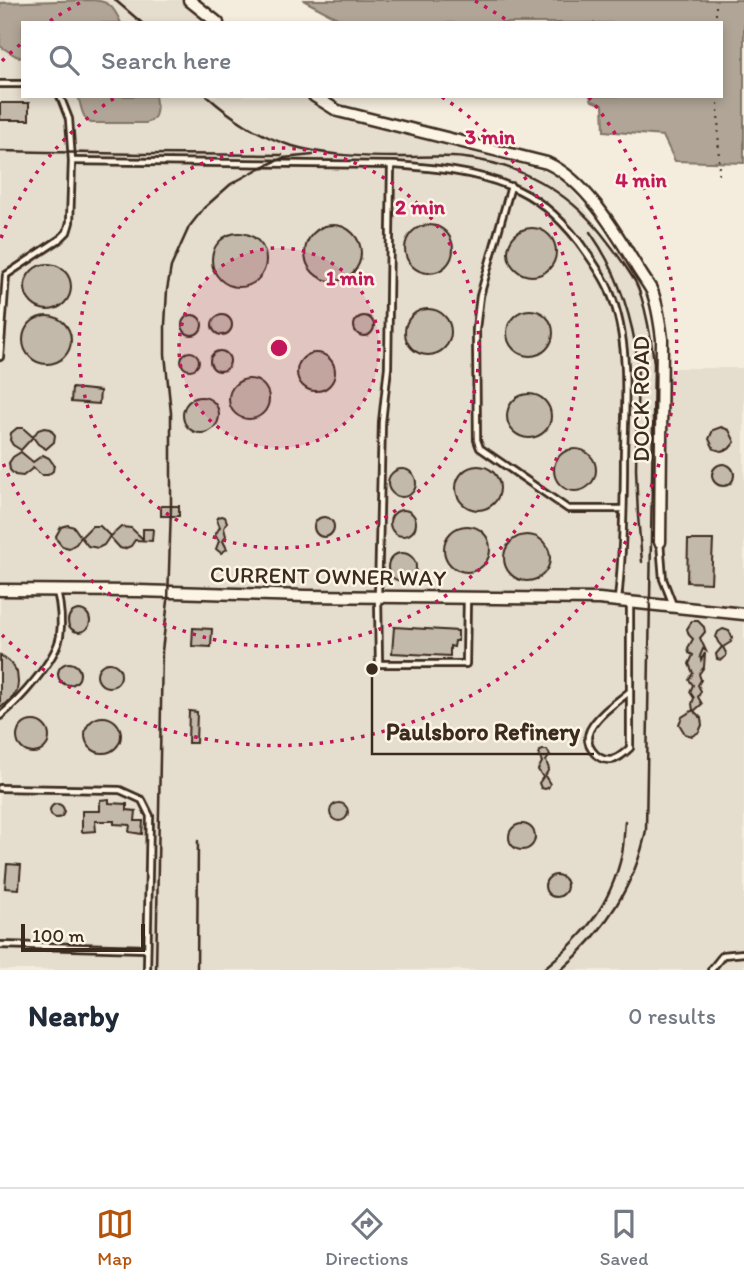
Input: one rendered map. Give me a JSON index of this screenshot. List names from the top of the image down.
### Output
{
  "streets": {
    "street": ["DOCK ROAD", "CURRENT OWNER WAY"]
  },
  "places": ["Paulsboro Refinery"],
  "scale_bar": "100 m",
  "page": {
    "search": "Search here",
    "scale": "100 m",
    "heading": ["Nearby", "0 results"],
    "nav": ["Map", "Directions", "Saved"]
  },
  "rings": [
    "3 min",
    "4 min",
    "2 min",
    "1 min"
  ]
}
